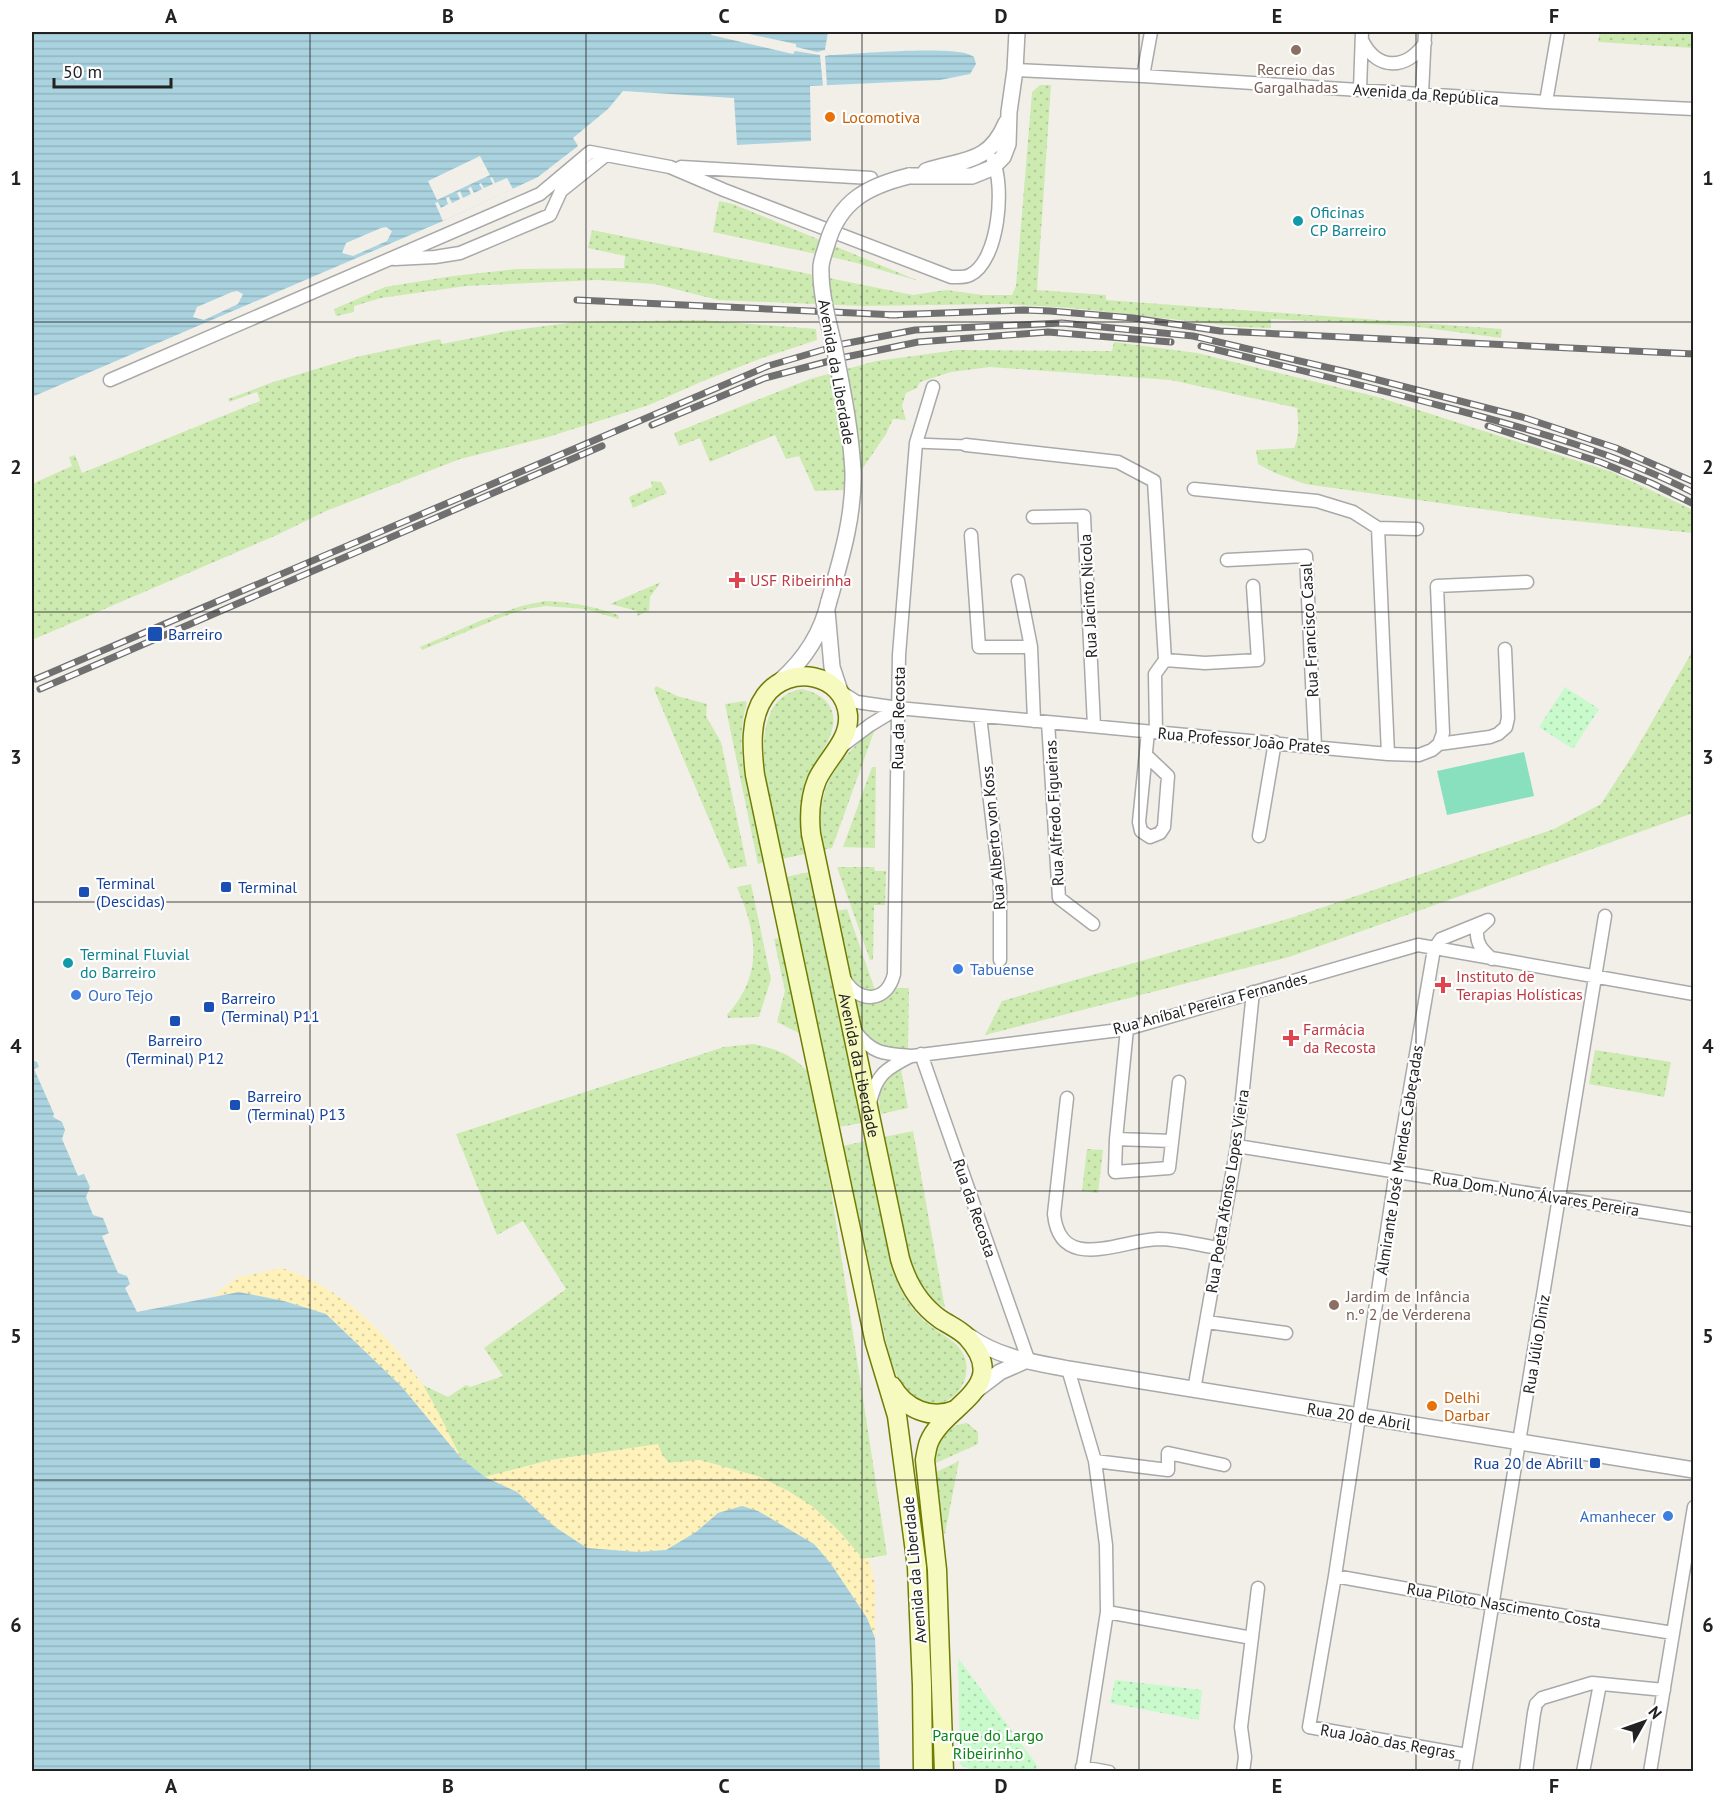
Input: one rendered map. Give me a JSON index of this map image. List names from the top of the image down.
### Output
{
  "streets": {
    "main road": ["Avenida da Liberdade"],
    "street": [
      "Avenida da República",
      "Rua Jacinto Nicola",
      "Rua Francisco Casal",
      "Rua da Recosta",
      "Rua Professor João Prates",
      "Rua Alfredo Figueiras",
      "Rua Alberto von Koss",
      "Rua Aníbal Pereira Fernandes",
      "Almirante José Mendes Cabeçadas",
      "Rua Poeta Afonso Lopes Vieira",
      "Rua Dom Nuno Álvares Pereira",
      "Rua Júlio Diniz",
      "Rua 20 de Abril",
      "Rua Piloto Nascimento Costa",
      "Rua João das Regras"
    ]
  },
  "crossings": [
    ["Avenida da Liberdade", "Rua da Recosta"],
    ["Avenida da Liberdade", "Rua Professor João Prates"],
    ["Avenida da Liberdade", "Rua 20 de Abril"],
    ["Rua Jacinto Nicola", "Rua Professor João Prates"],
    ["Rua Francisco Casal", "Rua Professor João Prates"],
    ["Rua da Recosta", "Rua Professor João Prates"],
    ["Rua da Recosta", "Rua Aníbal Pereira Fernandes"],
    ["Rua da Recosta", "Rua 20 de Abril"],
    ["Rua Professor João Prates", "Rua Alfredo Figueiras"],
    ["Rua Professor João Prates", "Rua Alberto von Koss"],
    ["Rua Aníbal Pereira Fernandes", "Almirante José Mendes Cabeçadas"],
    ["Rua Aníbal Pereira Fernandes", "Rua Poeta Afonso Lopes Vieira"],
    ["Rua Aníbal Pereira Fernandes", "Rua Júlio Diniz"],
    ["Almirante José Mendes Cabeçadas", "Rua Dom Nuno Álvares Pereira"],
    ["Almirante José Mendes Cabeçadas", "Rua 20 de Abril"],
    ["Almirante José Mendes Cabeçadas", "Rua Piloto Nascimento Costa"],
    ["Almirante José Mendes Cabeçadas", "Rua João das Regras"],
    ["Rua Poeta Afonso Lopes Vieira", "Rua Dom Nuno Álvares Pereira"],
    ["Rua Poeta Afonso Lopes Vieira", "Rua 20 de Abril"],
    ["Rua Dom Nuno Álvares Pereira", "Rua Júlio Diniz"],
    ["Rua Júlio Diniz", "Rua 20 de Abril"],
    ["Rua Júlio Diniz", "Rua Piloto Nascimento Costa"],
    ["Rua Júlio Diniz", "Rua João das Regras"]
  ],
  "parks": ["Parque do Largo Ribeirinho"],
  "places": {
    "other": [
      "Recreio das Gargalhadas",
      "Locomotiva",
      "Oficinas CP Barreiro",
      "Terminal Fluvial do Barreiro",
      "Tabuense",
      "Ouro Tejo",
      "Jardim de Infância n.º 2 de Verderena",
      "Delhi Darbar",
      "Amanhecer"
    ],
    "health": ["USF Ribeirinha", "Instituto de Terapias Holísticas", "Farmácia da Recosta"],
    "transit": [
      "Barreiro",
      "Terminal",
      "Terminal (Descidas)",
      "Barreiro (Terminal) P11",
      "Barreiro (Terminal) P12",
      "Barreiro (Terminal) P13",
      "Rua 20 de Abrill"
    ]
  },
  "scale_bar": "50 m",
  "north": "top right",
  "grid": {
    "columns": [
      "A",
      "B",
      "C",
      "D",
      "E",
      "F"
    ],
    "rows": [
      "1",
      "2",
      "3",
      "4",
      "5",
      "6"
    ]
  }
}
